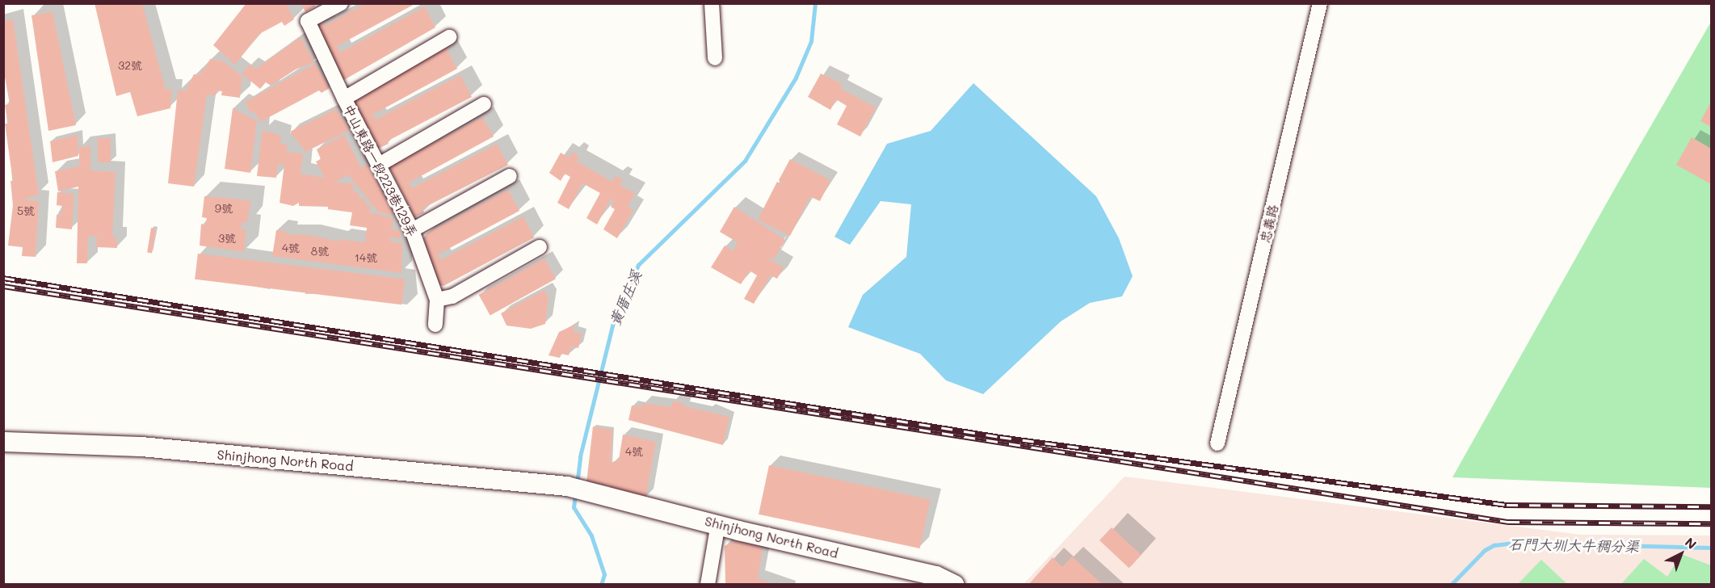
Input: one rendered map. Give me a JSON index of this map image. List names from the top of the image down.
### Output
{
  "streets": {
    "street": ["中山東路一段223巷129弄", "忠義路", "Shinjhong North Road"]
  },
  "water": ["黃厝庄溪", "石門大圳大牛稠分渠"],
  "house_numbers": [
    "32號",
    "9號",
    "5號",
    "3號",
    "4號",
    "8號",
    "14號",
    "4號"
  ],
  "north": "top right"
}
